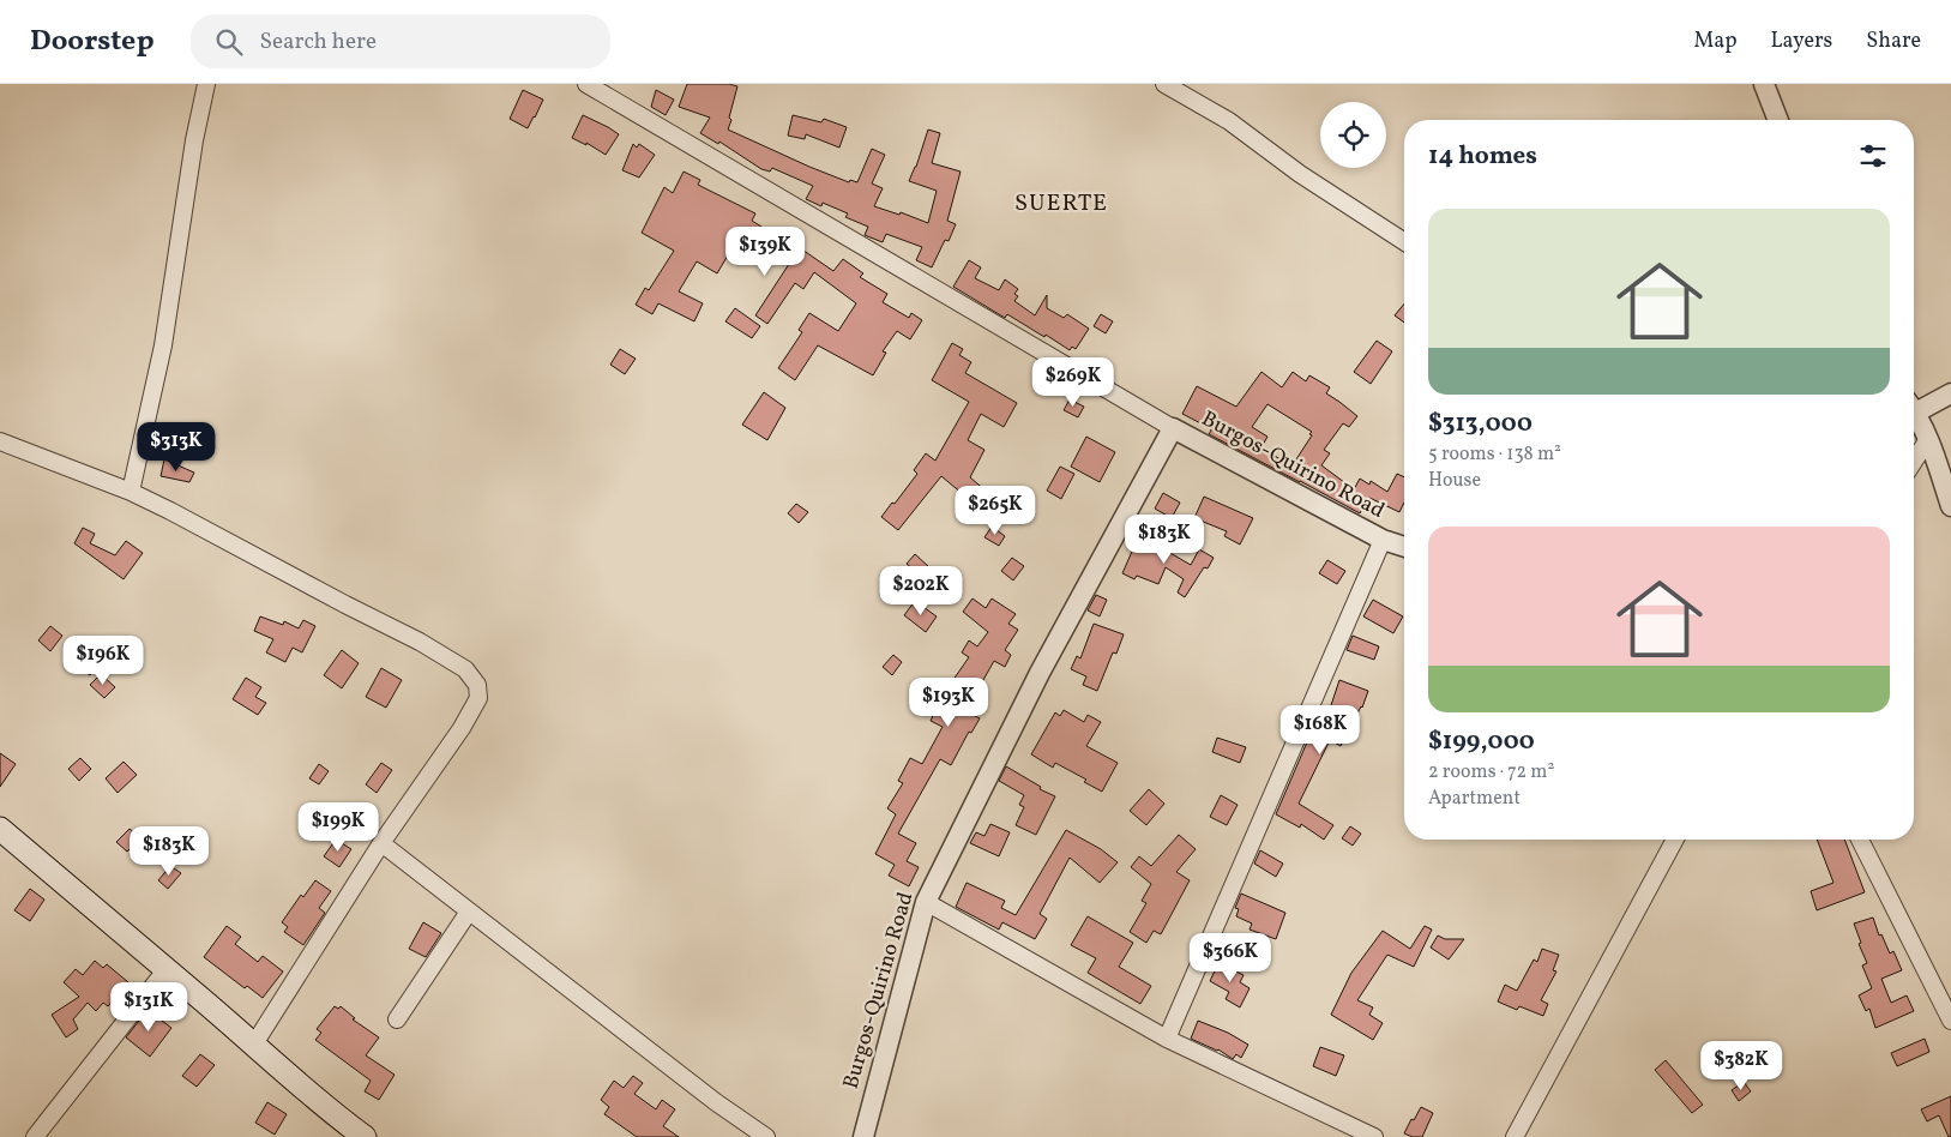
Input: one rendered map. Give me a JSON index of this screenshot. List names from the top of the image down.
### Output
{
  "streets": {
    "street": ["Burgos-Quirino Road"]
  },
  "districts": ["SUERTE"],
  "page": {
    "header": "Doorstep",
    "search": "Search here",
    "nav": ["Map", "Layers", "Share"],
    "heading": "14 homes",
    "list": [
      {
        "name": "$313,000",
        "note": "5 rooms · 138 m² · House"
      },
      {
        "name": "$199,000",
        "note": "2 rooms · 72 m² · Apartment"
      }
    ],
    "price": [
      "$139K",
      "$269K",
      "$313K",
      "$265K",
      "$183K",
      "$202K",
      "$196K",
      "$193K",
      "$168K",
      "$199K",
      "$183K",
      "$366K",
      "$131K",
      "$382K"
    ]
  }
}
